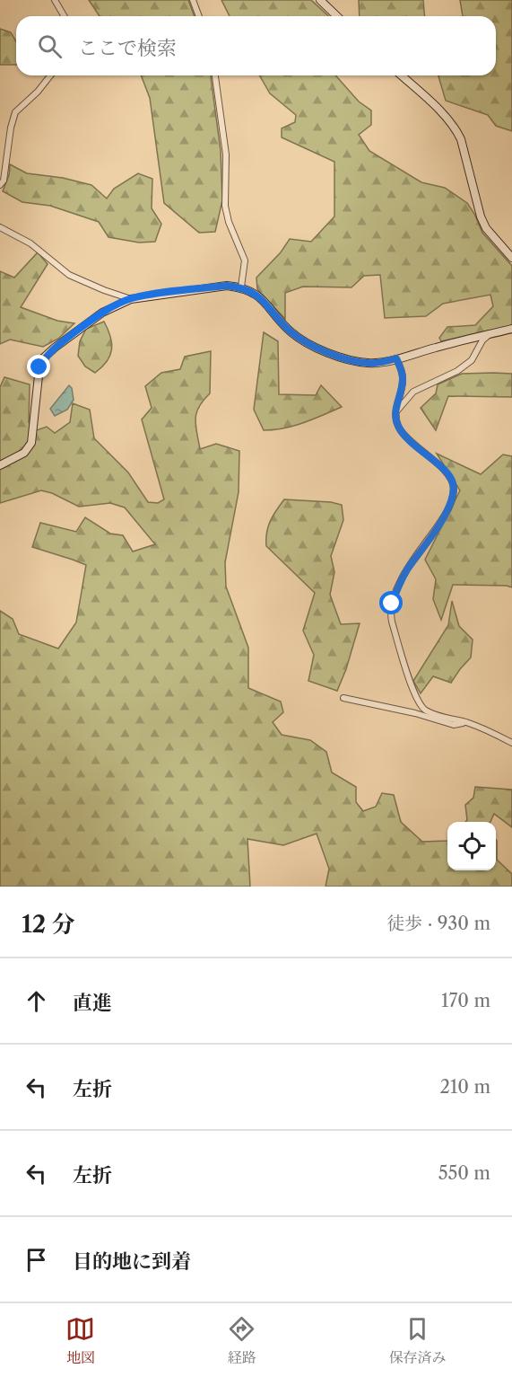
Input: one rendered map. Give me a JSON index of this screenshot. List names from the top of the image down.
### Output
{
  "page": {
    "search": "ここで検索",
    "heading": ["12 分", "徒歩 · 930 m"],
    "list": [
      ["直進", "170 m"],
      ["左折", "210 m"],
      ["左折", "550 m"],
      "目的地に到着"
    ],
    "nav": ["地図", "経路", "保存済み"]
  }
}
